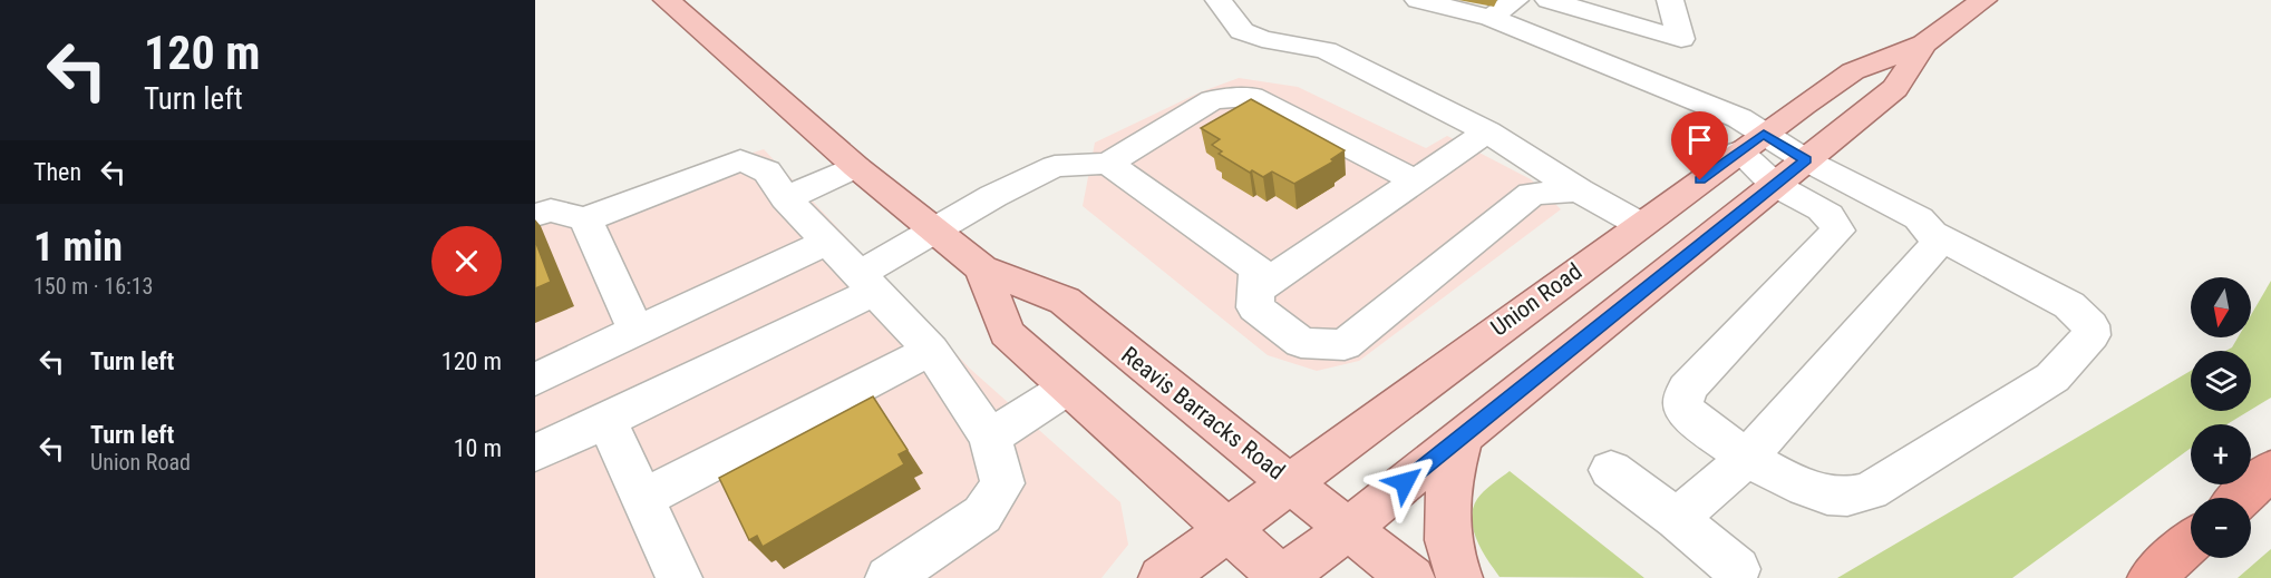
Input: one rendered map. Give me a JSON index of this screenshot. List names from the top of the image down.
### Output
{
  "streets": {
    "main road": ["Union Road", "Reavis Barracks Road"]
  },
  "crossings": [
    ["Union Road", "Reavis Barracks Road"]
  ],
  "north": "bottom",
  "page": {
    "turn": ["120 m", "Turn left"],
    "then": "Then",
    "heading": ["1 min", "150 m · 16:13"],
    "map_buttons": ["+", "−"],
    "list": [
      {
        "name": "Turn left",
        "value": "120 m"
      },
      {
        "name": "Turn left",
        "note": "Union Road",
        "value": "10 m"
      }
    ]
  }
}
